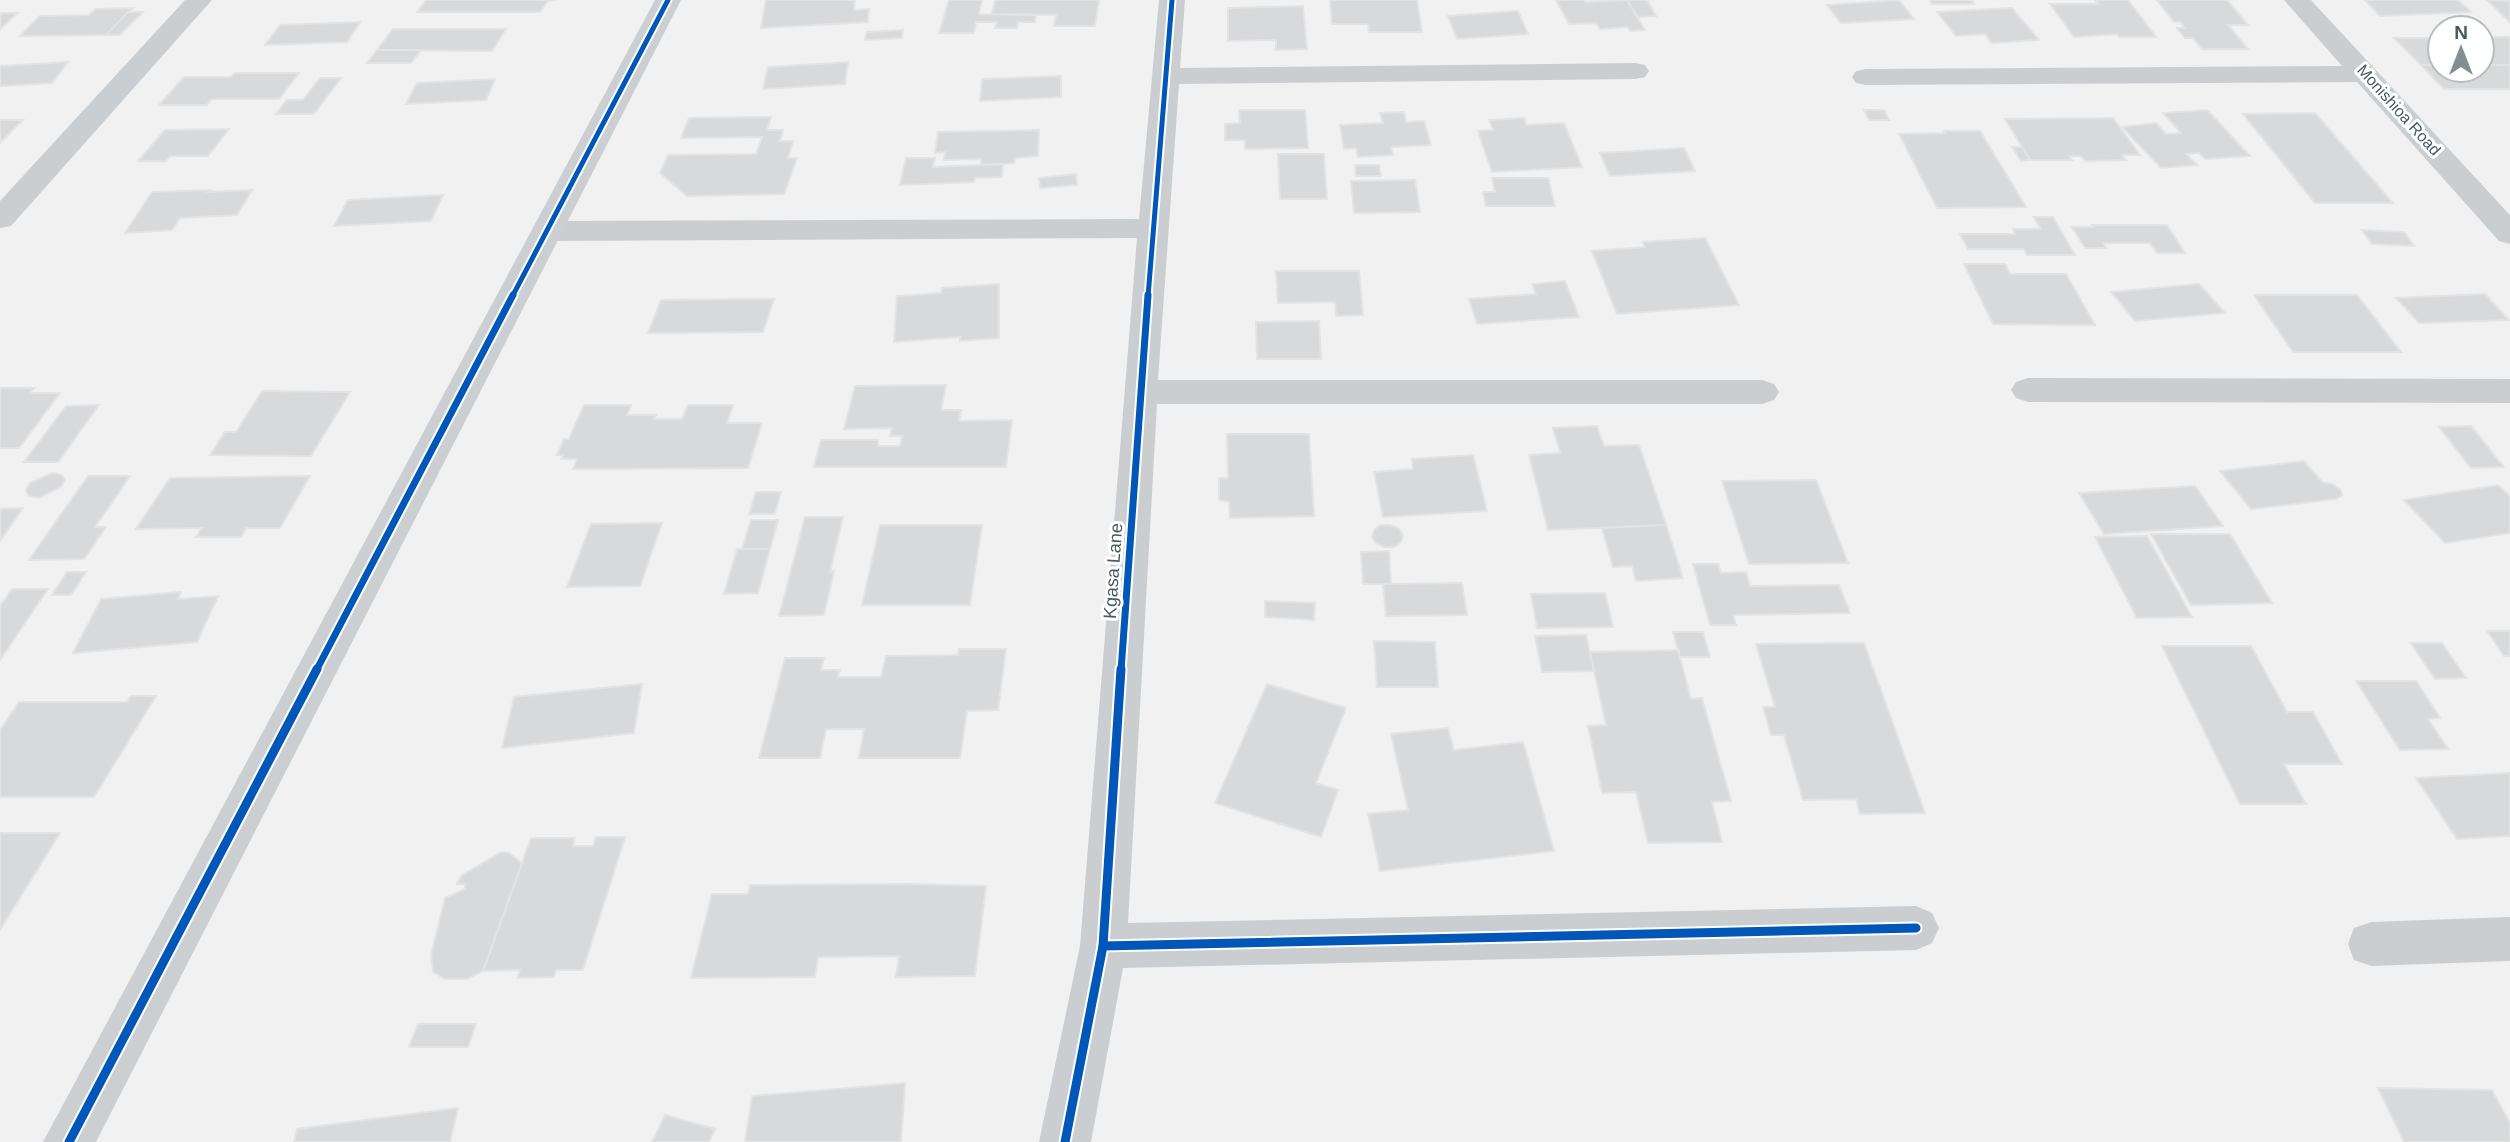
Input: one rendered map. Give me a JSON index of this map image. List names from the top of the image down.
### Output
{
  "streets": {
    "street": ["Monishioa Road", "Kgasa Lane"]
  },
  "north": "top"
}
